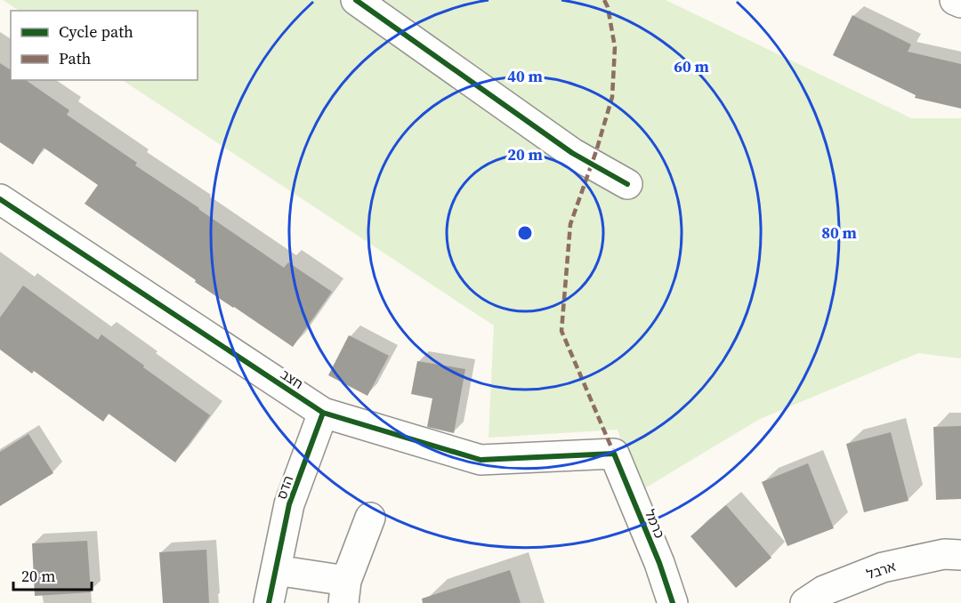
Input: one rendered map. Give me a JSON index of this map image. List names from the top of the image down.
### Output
{
  "streets": {
    "street": [
      "חצב",
      "הדס",
      "כרמל",
      "ארבל"
    ]
  },
  "crossings": [
    ["חצב", "הדס"],
    ["חצב", "כרמל"]
  ],
  "legend": ["Cycle path", "Path"],
  "scale_bar": "20 m",
  "rings": [
    "60 m",
    "40 m",
    "20 m",
    "80 m"
  ]
}
